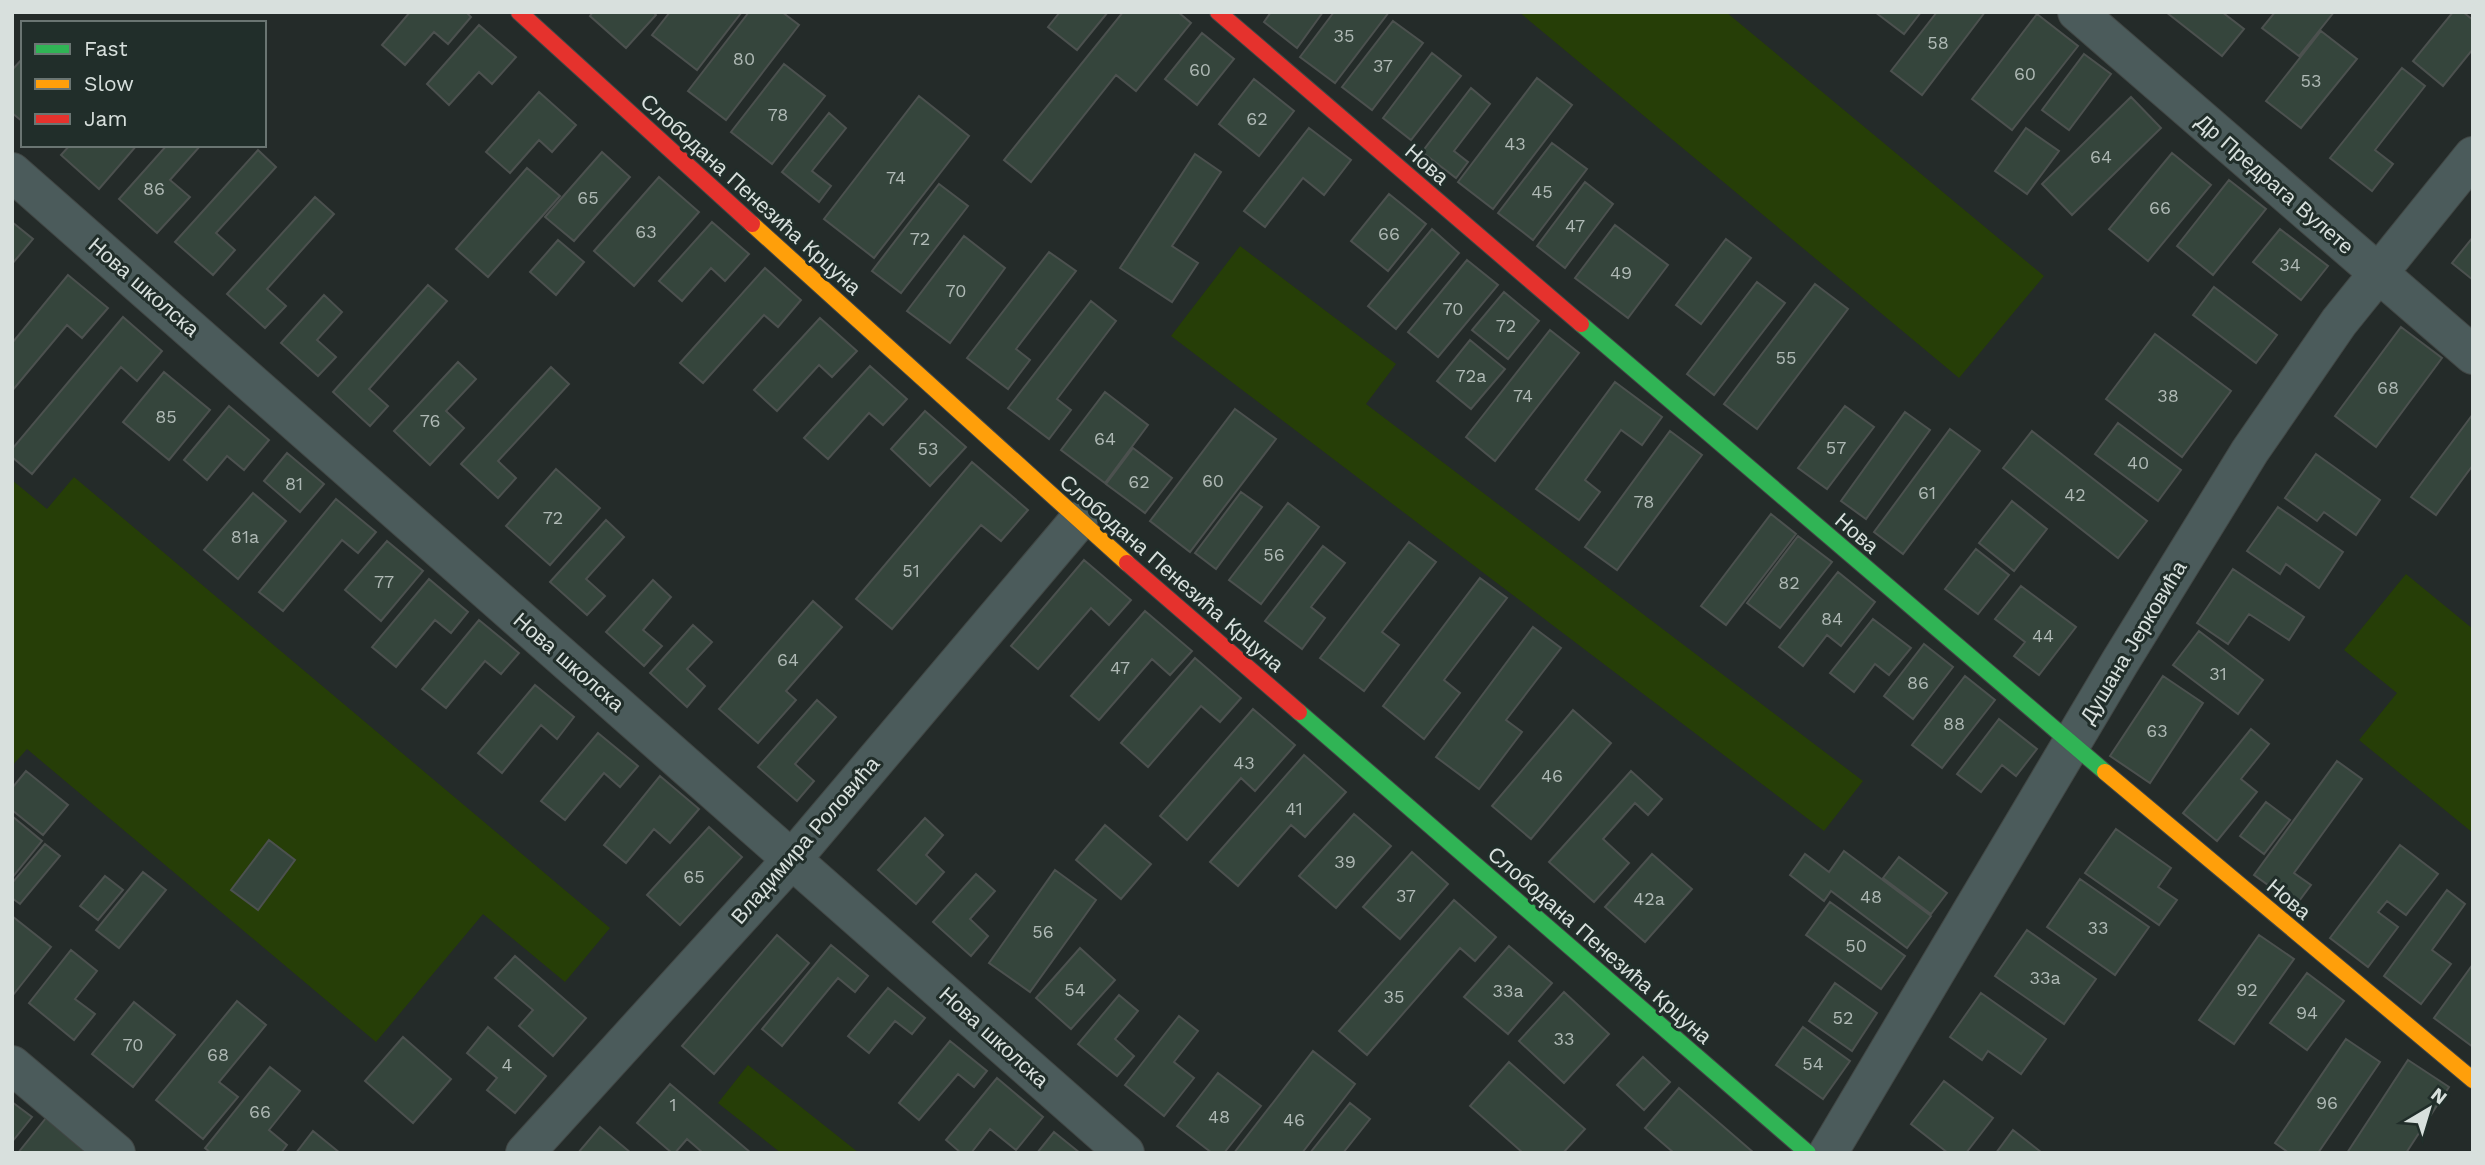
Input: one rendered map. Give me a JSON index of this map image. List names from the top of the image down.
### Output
{
  "streets": {
    "street": [
      "Нова",
      "Др Предрага Вулете",
      "Слободана Пенезића Крцуна",
      "Нова школска",
      "Душана Јерковића",
      "Владимира Роловића"
    ]
  },
  "crossings": [
    ["Нова", "Душана Јерковића"],
    ["Др Предрага Вулете", "Душана Јерковића"],
    ["Слободана Пенезића Крцуна", "Владимира Роловића"],
    ["Нова школска", "Владимира Роловића"]
  ],
  "house_numbers": [
    "35",
    "58",
    "80",
    "37",
    "60",
    "60",
    "53",
    "78",
    "62",
    "43",
    "64",
    "74",
    "86",
    "45",
    "65",
    "66",
    "47",
    "63",
    "66",
    "72",
    "34",
    "49",
    "70",
    "70",
    "72",
    "55",
    "72a",
    "68",
    "74",
    "38",
    "85",
    "76",
    "64",
    "57",
    "53",
    "40",
    "60",
    "62",
    "81",
    "61",
    "42",
    "78",
    "72",
    "81a",
    "56",
    "51",
    "77",
    "82",
    "84",
    "44",
    "64",
    "47",
    "31",
    "86",
    "88",
    "63",
    "43",
    "46",
    "41",
    "39",
    "65",
    "37",
    "48",
    "42a",
    "33",
    "56",
    "50",
    "33a",
    "54",
    "92",
    "33a",
    "35",
    "94",
    "52",
    "33",
    "70",
    "68",
    "54",
    "4",
    "96",
    "1",
    "66",
    "48",
    "46"
  ],
  "legend": ["Fast", "Slow", "Jam"],
  "north": "top right"
}
